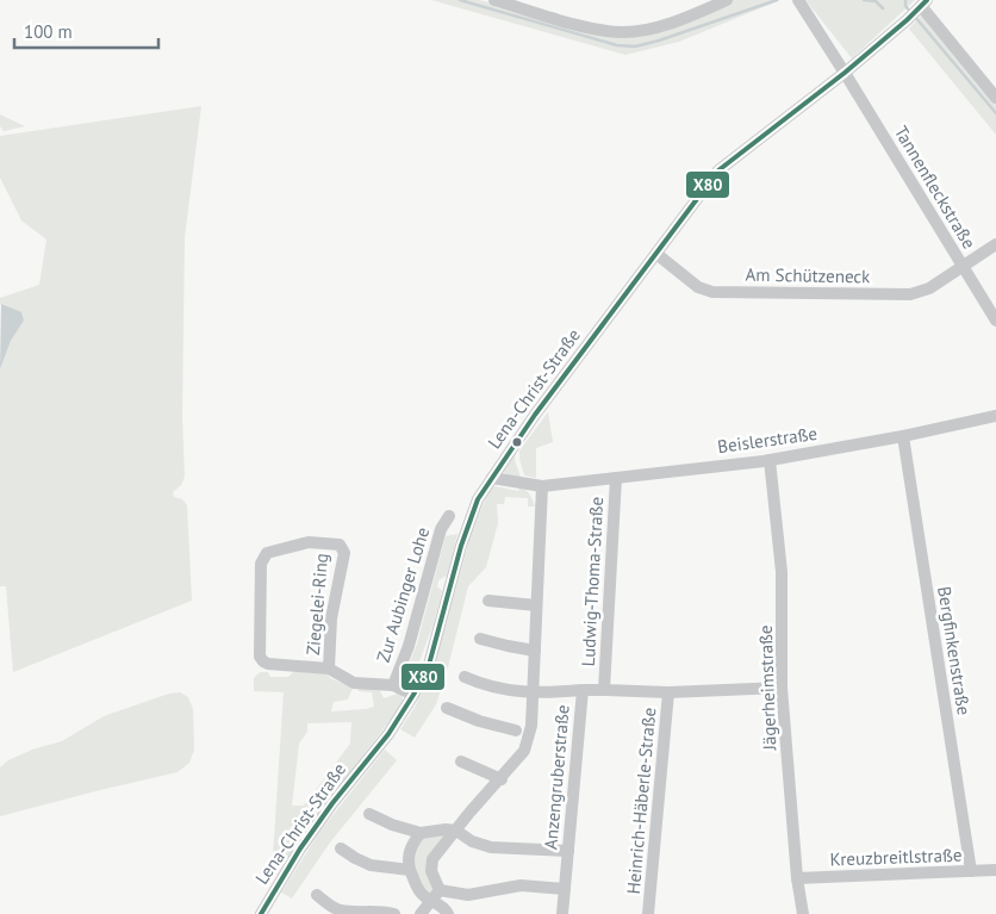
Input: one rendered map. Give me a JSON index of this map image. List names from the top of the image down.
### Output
{
  "streets": {
    "street": [
      "Tannenfleckstraße",
      "Am Schützeneck",
      "Lena-Christ-Straße",
      "Beislerstraße",
      "Ludwig-Thoma-Straße",
      "Zur Aubinger Lohe",
      "Ziegelei-Ring",
      "Bergfinkenstraße",
      "Jägerheimstraße",
      "Anzengruberstraße",
      "Heinrich-Häberle-Straße",
      "Kreuzbreitlstraße"
    ]
  },
  "crossings": [
    ["Tannenfleckstraße", "Am Schützeneck"],
    ["Tannenfleckstraße", "Lena-Christ-Straße"],
    ["Am Schützeneck", "Lena-Christ-Straße"],
    ["Lena-Christ-Straße", "Beislerstraße"],
    ["Lena-Christ-Straße", "Ziegelei-Ring"],
    ["Beislerstraße", "Ludwig-Thoma-Straße"],
    ["Beislerstraße", "Bergfinkenstraße"],
    ["Beislerstraße", "Jägerheimstraße"],
    ["Ludwig-Thoma-Straße", "Jägerheimstraße"],
    ["Ludwig-Thoma-Straße", "Anzengruberstraße"],
    ["Ludwig-Thoma-Straße", "Heinrich-Häberle-Straße"],
    ["Zur Aubinger Lohe", "Ziegelei-Ring"],
    ["Bergfinkenstraße", "Kreuzbreitlstraße"],
    ["Jägerheimstraße", "Kreuzbreitlstraße"]
  ],
  "lines": ["transit line X80"],
  "scale_bar": "100 m"
}
